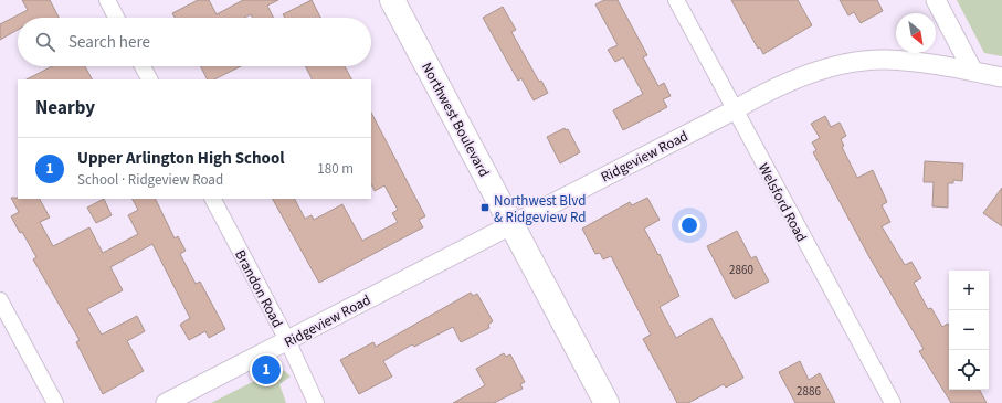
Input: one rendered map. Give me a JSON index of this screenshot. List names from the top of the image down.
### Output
{
  "streets": {
    "main road": ["Northwest Boulevard"],
    "street": ["Ridgeview Road", "Welsford Road", "Brandon Road"]
  },
  "crossings": [
    ["Northwest Boulevard", "Ridgeview Road"],
    ["Ridgeview Road", "Welsford Road"],
    ["Ridgeview Road", "Brandon Road"]
  ],
  "places": {
    "transit": ["Northwest Blvd & Ridgeview Rd"]
  },
  "house_numbers": ["2860", "2886"],
  "north": "bottom right",
  "page": {
    "search": "Search here",
    "heading": "Nearby",
    "list": [
      {
        "mark": "1",
        "name": "Upper Arlington High School",
        "note": "School · Ridgeview Road",
        "value": "180 m"
      }
    ],
    "map_buttons": ["+", "−"],
    "pins": "1"
  }
}
